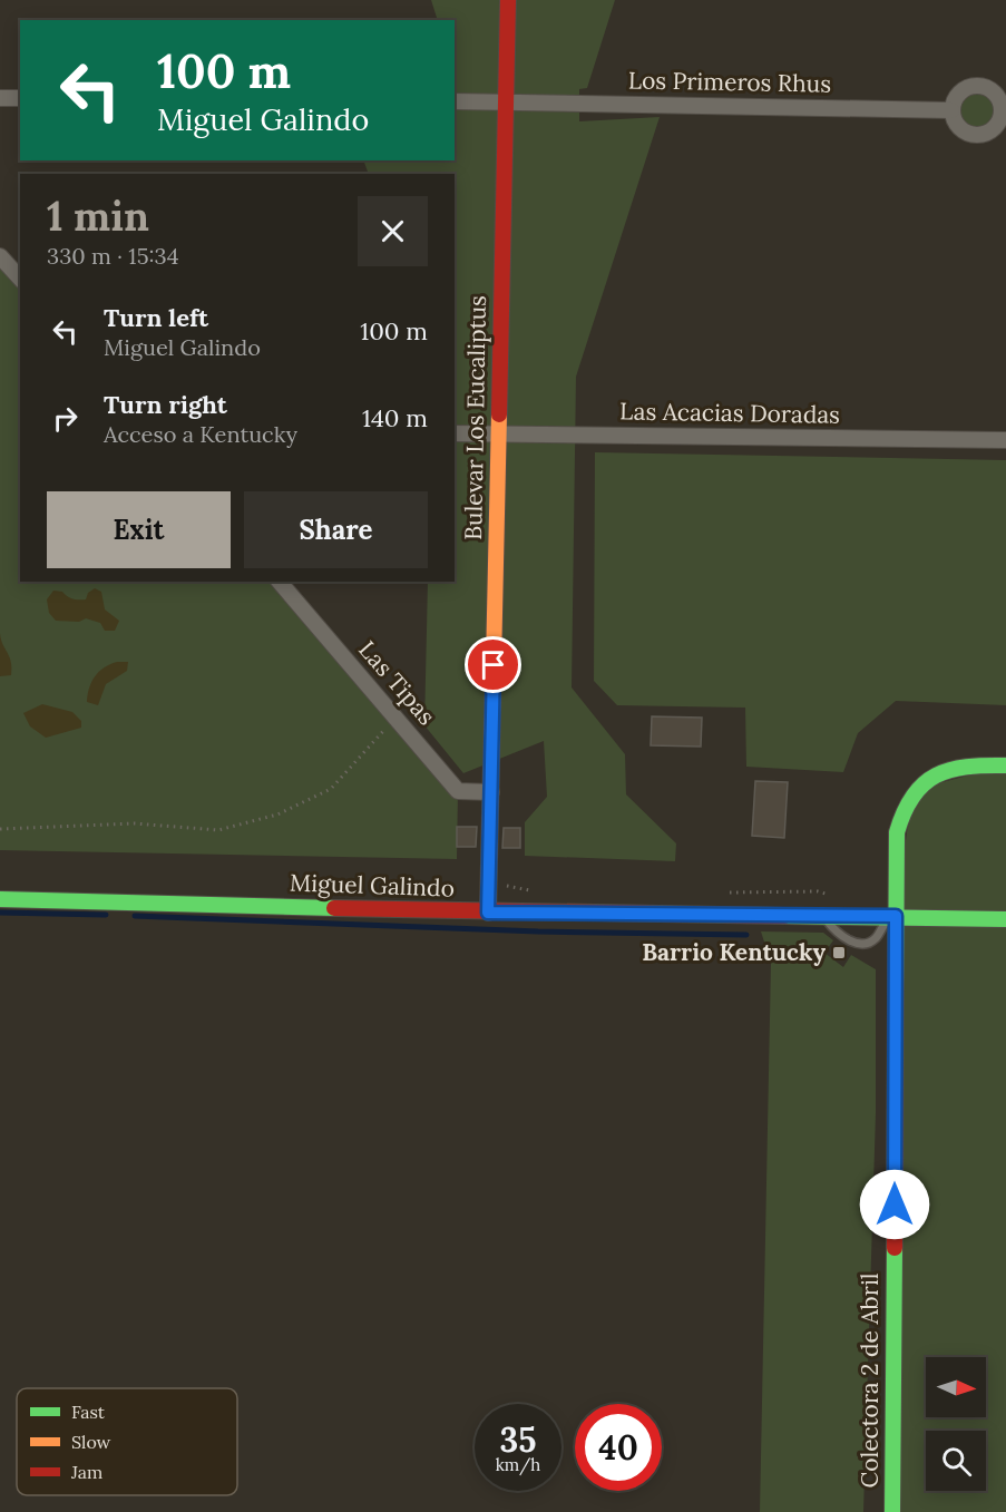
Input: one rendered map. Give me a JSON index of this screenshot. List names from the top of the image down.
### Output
{
  "streets": {
    "street": [
      "Los Primeros Rhus",
      "Las Acacias Doradas",
      "Bulevar Los Eucaliptus",
      "Las Tipas",
      "Miguel Galindo",
      "Colectora 2 de Abril"
    ]
  },
  "crossings": [
    ["Los Primeros Rhus", "Bulevar Los Eucaliptus"],
    ["Las Acacias Doradas", "Bulevar Los Eucaliptus"],
    ["Bulevar Los Eucaliptus", "Las Tipas"],
    ["Bulevar Los Eucaliptus", "Miguel Galindo"],
    ["Miguel Galindo", "Colectora 2 de Abril"]
  ],
  "places": {
    "transit": ["Barrio Kentucky"]
  },
  "legend": ["Fast", "Slow", "Jam"],
  "north": "right",
  "page": {
    "turn": ["100 m", "Miguel Galindo"],
    "heading": ["1 min", "330 m · 15:34"],
    "list": [
      {
        "name": "Turn left",
        "note": "Miguel Galindo",
        "value": "100 m"
      },
      {
        "name": "Turn right",
        "note": "Acceso a Kentucky",
        "value": "140 m"
      }
    ],
    "buttons": ["Exit", "Share"],
    "speed": "35 km/h",
    "limit": "40"
  }
}
